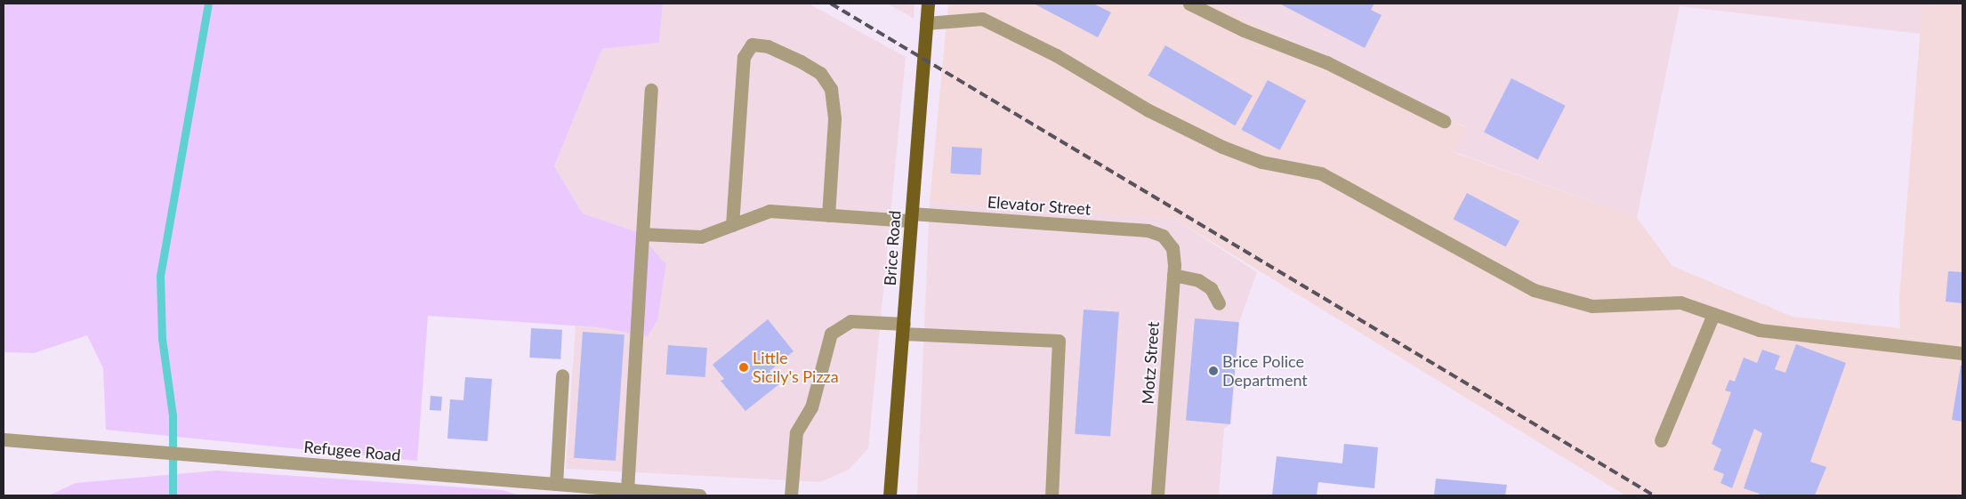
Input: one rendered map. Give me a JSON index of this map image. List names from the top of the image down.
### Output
{
  "streets": {
    "main road": ["Brice Road"],
    "street": ["Elevator Street", "Motz Street", "Refugee Road"]
  },
  "crossings": [
    ["Elevator Street", "Brice Road"],
    ["Elevator Street", "Motz Street"]
  ],
  "places": ["Little Sicily's Pizza", "Brice Police Department"]
}
